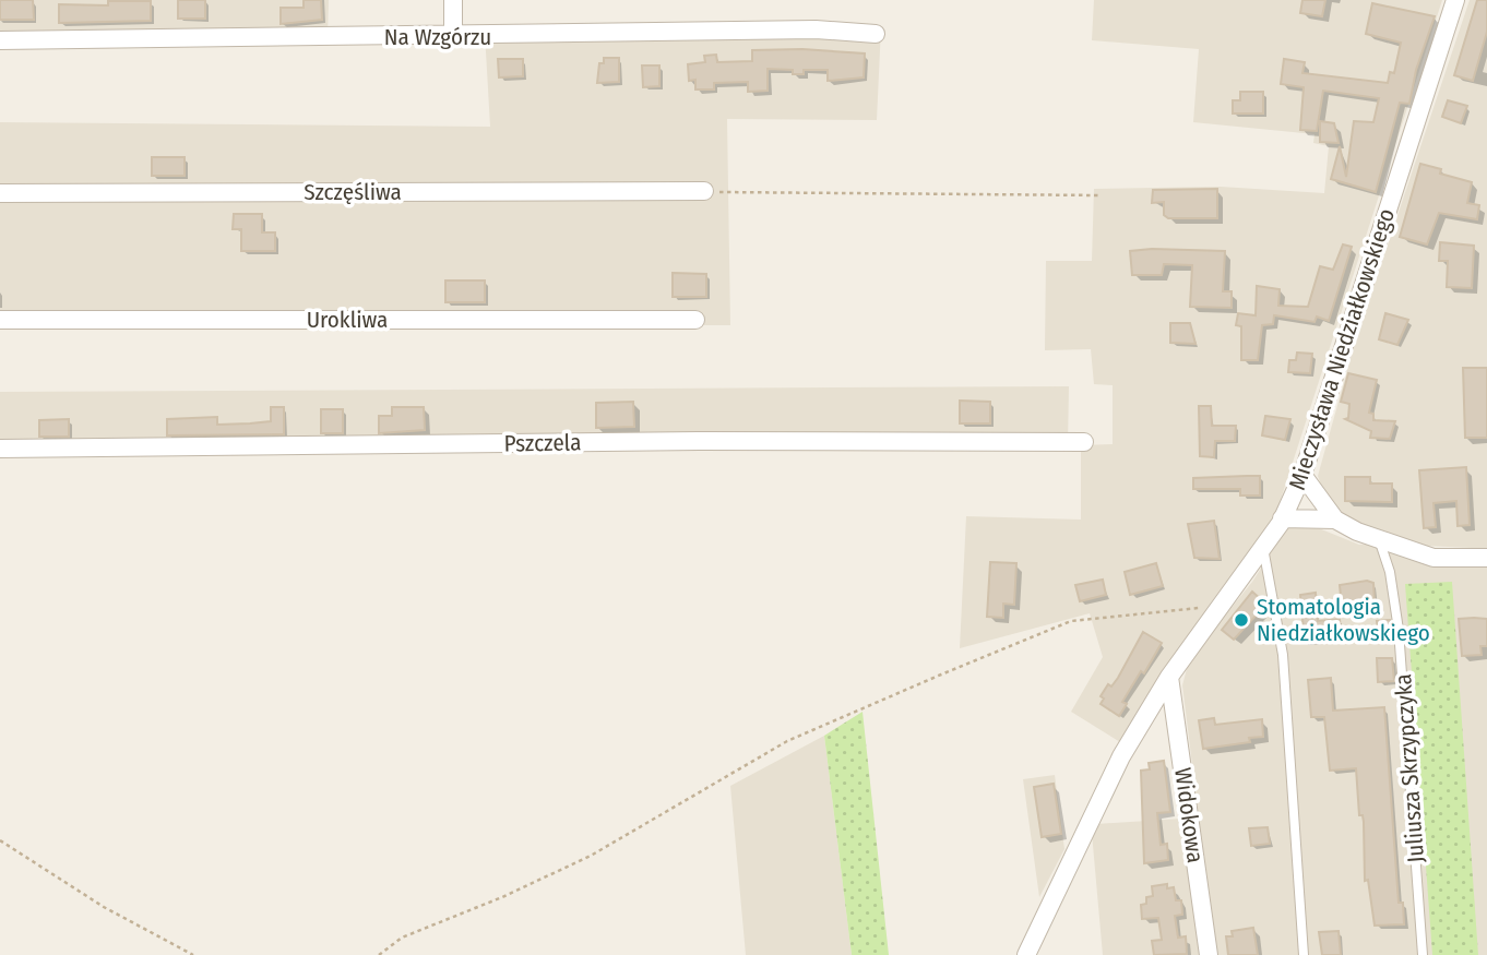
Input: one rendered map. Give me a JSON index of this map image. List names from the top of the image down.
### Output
{
  "streets": {
    "street": [
      "Na Wzgórzu",
      "Szczęśliwa",
      "Urokliwa",
      "Mieczysława Niedziałkowskiego",
      "Pszczela",
      "Widokowa"
    ],
    "lane": ["Juliusza Skrzypczyka"]
  },
  "crossings": [
    ["Mieczysława Niedziałkowskiego", "Widokowa"]
  ],
  "places": ["Stomatologia Niedziałkowskiego"]
}
